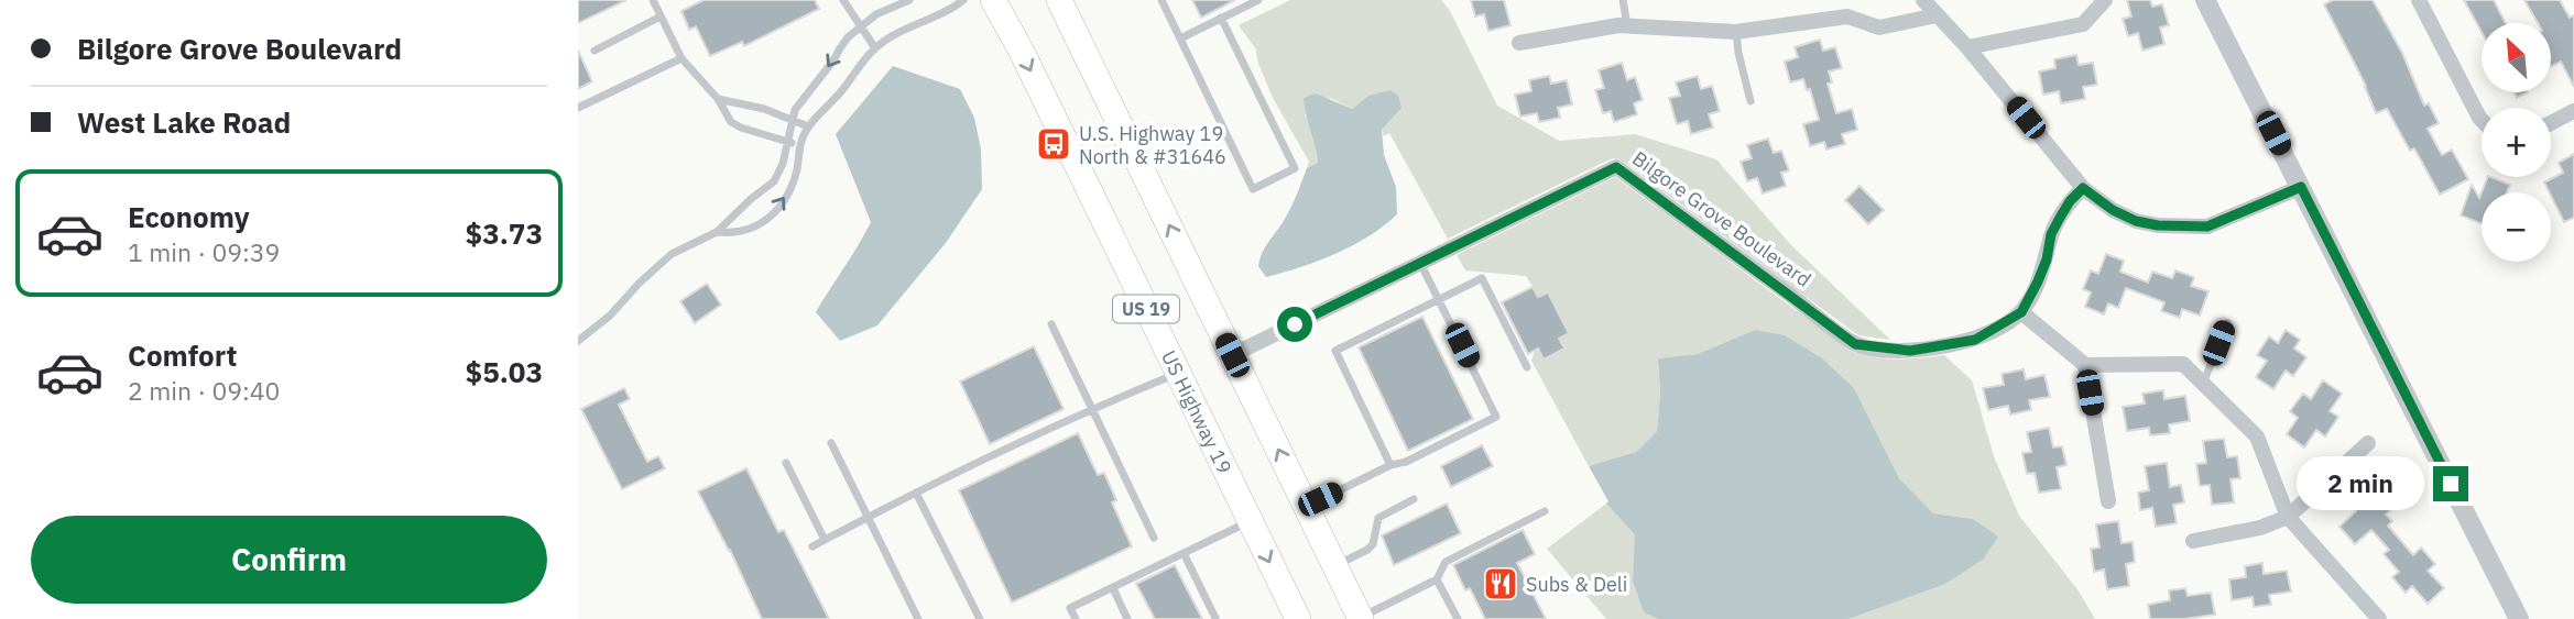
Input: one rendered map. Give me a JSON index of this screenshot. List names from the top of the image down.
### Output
{
  "streets": {
    "highway": ["US 19", "US Highway 19"],
    "street": ["Bilgore Grove Boulevard"]
  },
  "crossings": [
    ["Bilgore Grove Boulevard", "US 19"]
  ],
  "places": {
    "bus stop": ["U.S. Highway 19 North & #31646"],
    "restaurant": ["Subs & Deli"]
  },
  "north": "top left",
  "page": {
    "banner": ["Bilgore Grove Boulevard", "West Lake Road"],
    "map_buttons": ["+", "−"],
    "list": [
      {
        "name": "Economy",
        "note": "1 min · 09:39",
        "value": "$3.73"
      },
      {
        "name": "Comfort",
        "note": "2 min · 09:40",
        "value": "$5.03"
      }
    ],
    "bubble": "2 min",
    "buttons": "Confirm"
  }
}
